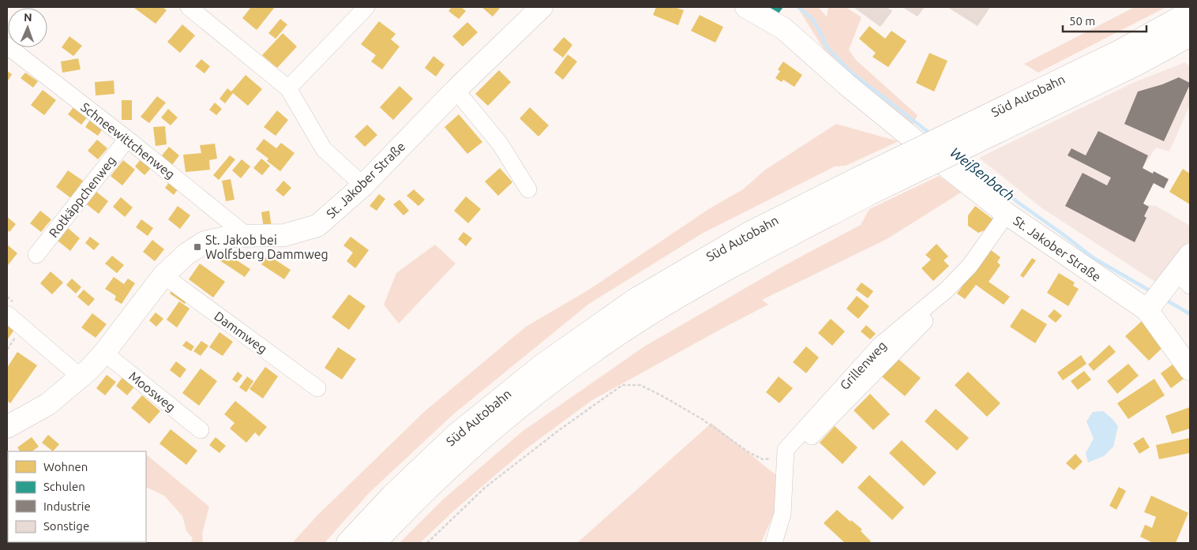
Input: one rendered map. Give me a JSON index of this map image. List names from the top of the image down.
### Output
{
  "streets": {
    "main road": ["Süd Autobahn", "St. Jakober Straße"],
    "street": [
      "Schneewittchenweg",
      "Rotkäppchenweg",
      "Dammweg",
      "Grillenweg",
      "Moosweg"
    ]
  },
  "crossings": [
    ["Schneewittchenweg", "St. Jakober Straße"],
    ["Schneewittchenweg", "Rotkäppchenweg"],
    ["St. Jakober Straße", "Dammweg"],
    ["St. Jakober Straße", "Grillenweg"],
    ["St. Jakober Straße", "Moosweg"]
  ],
  "water": ["Weißenbach"],
  "places": {
    "transit": ["St. Jakob bei Wolfsberg Dammweg"]
  },
  "legend": [
    "Wohnen",
    "Schulen",
    "Industrie",
    "Sonstige"
  ],
  "scale_bar": "50 m",
  "north": "top"
}
